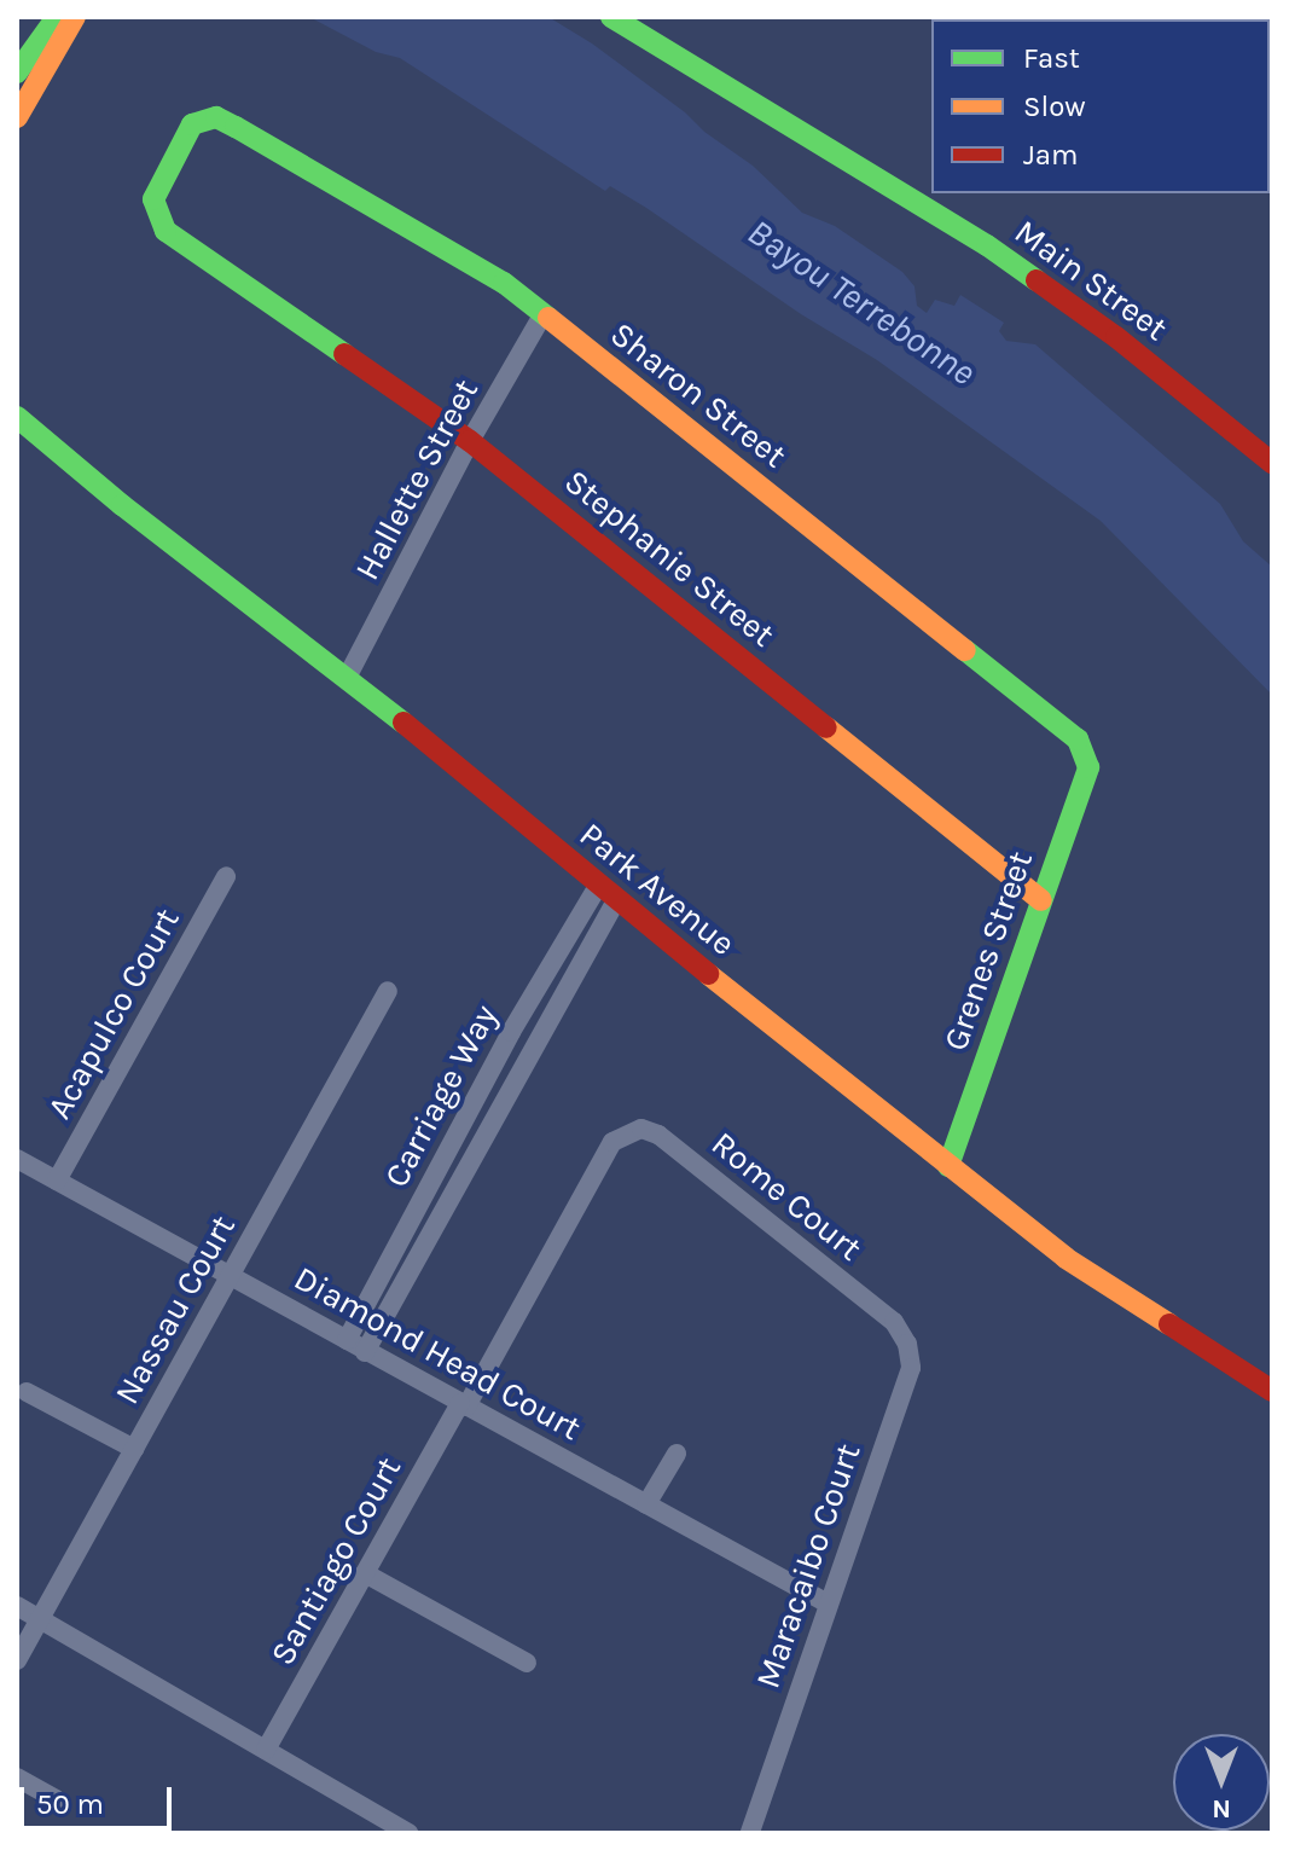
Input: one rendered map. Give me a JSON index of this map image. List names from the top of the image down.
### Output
{
  "streets": {
    "street": [
      "Main Street",
      "Sharon Street",
      "Hallette Street",
      "Stephanie Street",
      "Park Avenue",
      "Grenes Street",
      "Acapulco Court",
      "Carriage Way",
      "Rome Court",
      "Nassau Court",
      "Diamond Head Court",
      "Santiago Court",
      "Maracaibo Court"
    ]
  },
  "crossings": [
    ["Sharon Street", "Hallette Street"],
    ["Sharon Street", "Stephanie Street"],
    ["Sharon Street", "Grenes Street"],
    ["Hallette Street", "Stephanie Street"],
    ["Hallette Street", "Park Avenue"],
    ["Stephanie Street", "Grenes Street"],
    ["Park Avenue", "Grenes Street"],
    ["Park Avenue", "Carriage Way"],
    ["Acapulco Court", "Diamond Head Court"],
    ["Carriage Way", "Diamond Head Court"],
    ["Rome Court", "Santiago Court"],
    ["Rome Court", "Maracaibo Court"],
    ["Nassau Court", "Diamond Head Court"],
    ["Diamond Head Court", "Santiago Court"],
    ["Diamond Head Court", "Maracaibo Court"]
  ],
  "water": ["Bayou Terrebonne"],
  "legend": ["Fast", "Slow", "Jam"],
  "scale_bar": "50 m",
  "north": "bottom"
}
